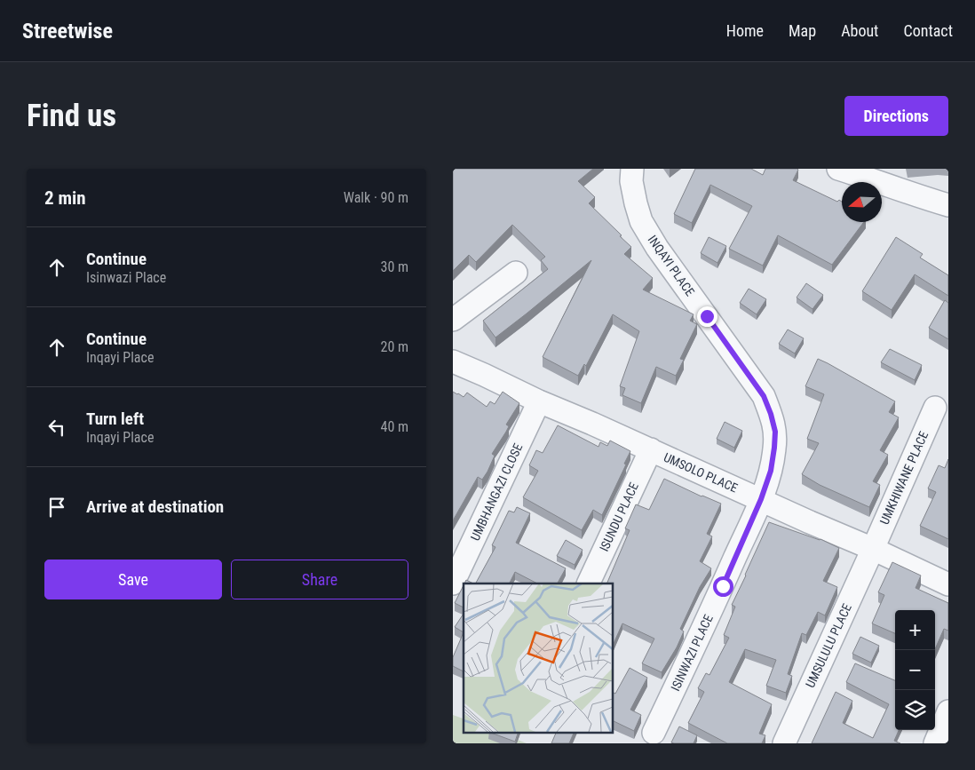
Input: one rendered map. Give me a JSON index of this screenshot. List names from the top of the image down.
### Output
{
  "streets": {
    "street": [
      "INQAYI PLACE",
      "UMSOLO PLACE",
      "UMKHIWANE PLACE",
      "UMBHANGAZI CLOSE",
      "ISUNDU PLACE",
      "UMSULULU PLACE",
      "ISINWAZI PLACE"
    ]
  },
  "crossings": [
    ["INQAYI PLACE", "UMSOLO PLACE"],
    ["INQAYI PLACE", "ISINWAZI PLACE"],
    ["UMSOLO PLACE", "UMKHIWANE PLACE"],
    ["UMSOLO PLACE", "UMBHANGAZI CLOSE"],
    ["UMSOLO PLACE", "ISUNDU PLACE"],
    ["UMSOLO PLACE", "UMSULULU PLACE"],
    ["UMSOLO PLACE", "ISINWAZI PLACE"],
    ["UMKHIWANE PLACE", "UMSULULU PLACE"]
  ],
  "north": "left",
  "page": {
    "header": "Streetwise",
    "nav": [
      "Home",
      "Map",
      "About",
      "Contact"
    ],
    "buttons": [
      "Directions",
      ["Save", "Share"]
    ],
    "title": "Find us",
    "heading": ["2 min", "Walk · 90 m"],
    "list": [
      ["Continue", "Isinwazi Place", "30 m"],
      ["Continue", "Inqayi Place", "20 m"],
      ["Turn left", "Inqayi Place", "40 m"],
      "Arrive at destination"
    ],
    "map_buttons": ["+", "−"]
  }
}
